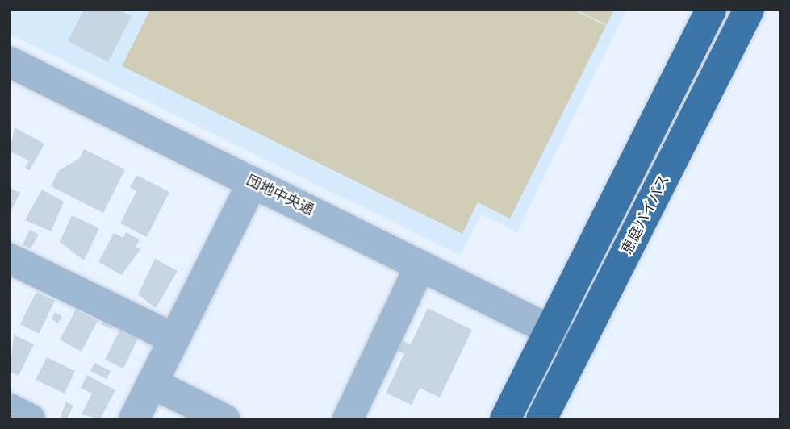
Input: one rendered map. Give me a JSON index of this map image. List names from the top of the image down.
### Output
{
  "streets": {
    "highway": ["恵庭バイパス"],
    "street": ["団地中央通"]
  },
  "crossings": [
    ["団地中央通", "恵庭バイパス"]
  ]
}
